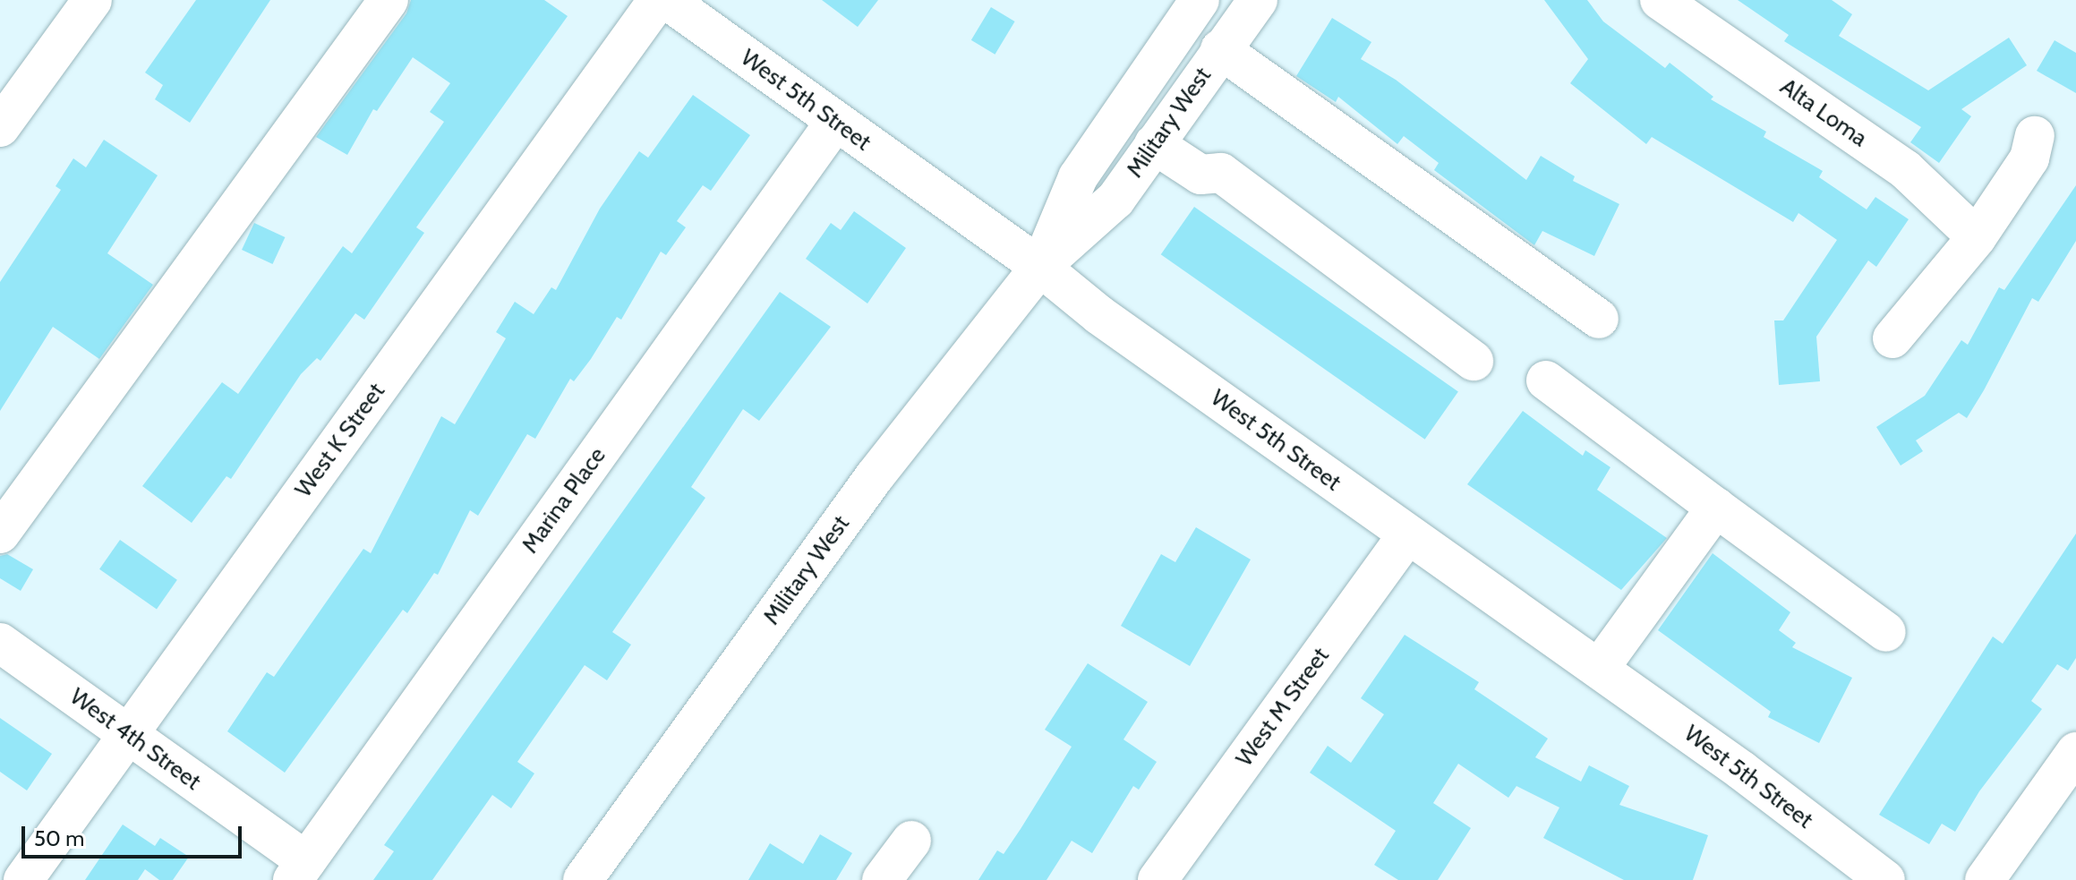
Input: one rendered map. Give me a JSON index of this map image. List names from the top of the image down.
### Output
{
  "streets": {
    "street": [
      "West 5th Street",
      "Alta Loma",
      "Military West",
      "West K Street",
      "Marina Place",
      "West M Street",
      "West 4th Street"
    ]
  },
  "crossings": [
    ["West 5th Street", "Military West"],
    ["West 5th Street", "Marina Place"],
    ["West 5th Street", "West M Street"],
    ["West K Street", "West 4th Street"],
    ["Marina Place", "West 4th Street"]
  ],
  "scale_bar": "50 m"
}
